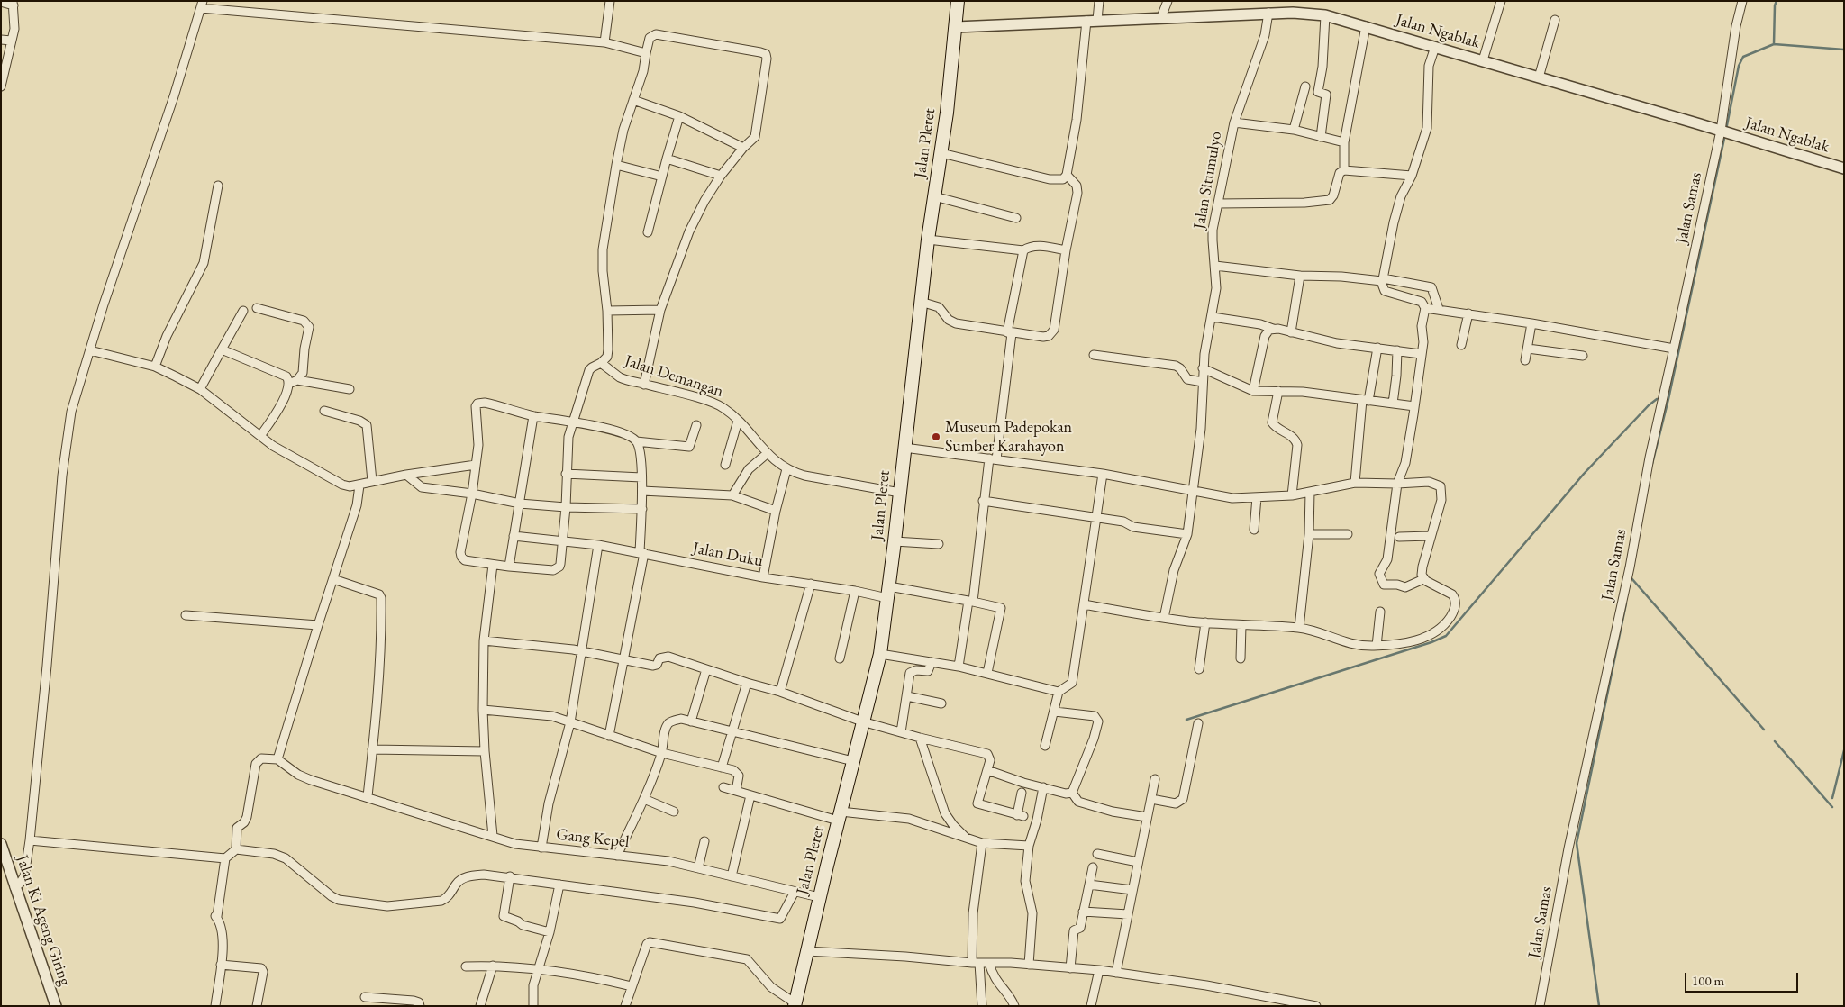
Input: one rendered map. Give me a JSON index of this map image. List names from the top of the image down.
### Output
{
  "streets": {
    "main road": ["Jalan Pleret"],
    "street": [
      "Jalan Ngablak",
      "Jalan Situmulyo",
      "Jalan Samas",
      "Jalan Demangan",
      "Jalan Duku",
      "Gang Kepel",
      "Jalan Ki Ageng Giring"
    ]
  },
  "crossings": [
    ["Jalan Ngablak", "Jalan Pleret"],
    ["Jalan Ngablak", "Jalan Situmulyo"],
    ["Jalan Ngablak", "Jalan Samas"],
    ["Jalan Pleret", "Jalan Demangan"],
    ["Jalan Pleret", "Jalan Duku"],
    ["Jalan Pleret", "Gang Kepel"]
  ],
  "places": ["Museum Padepokan Sumber Karahayon"],
  "scale_bar": "100 m"
}
